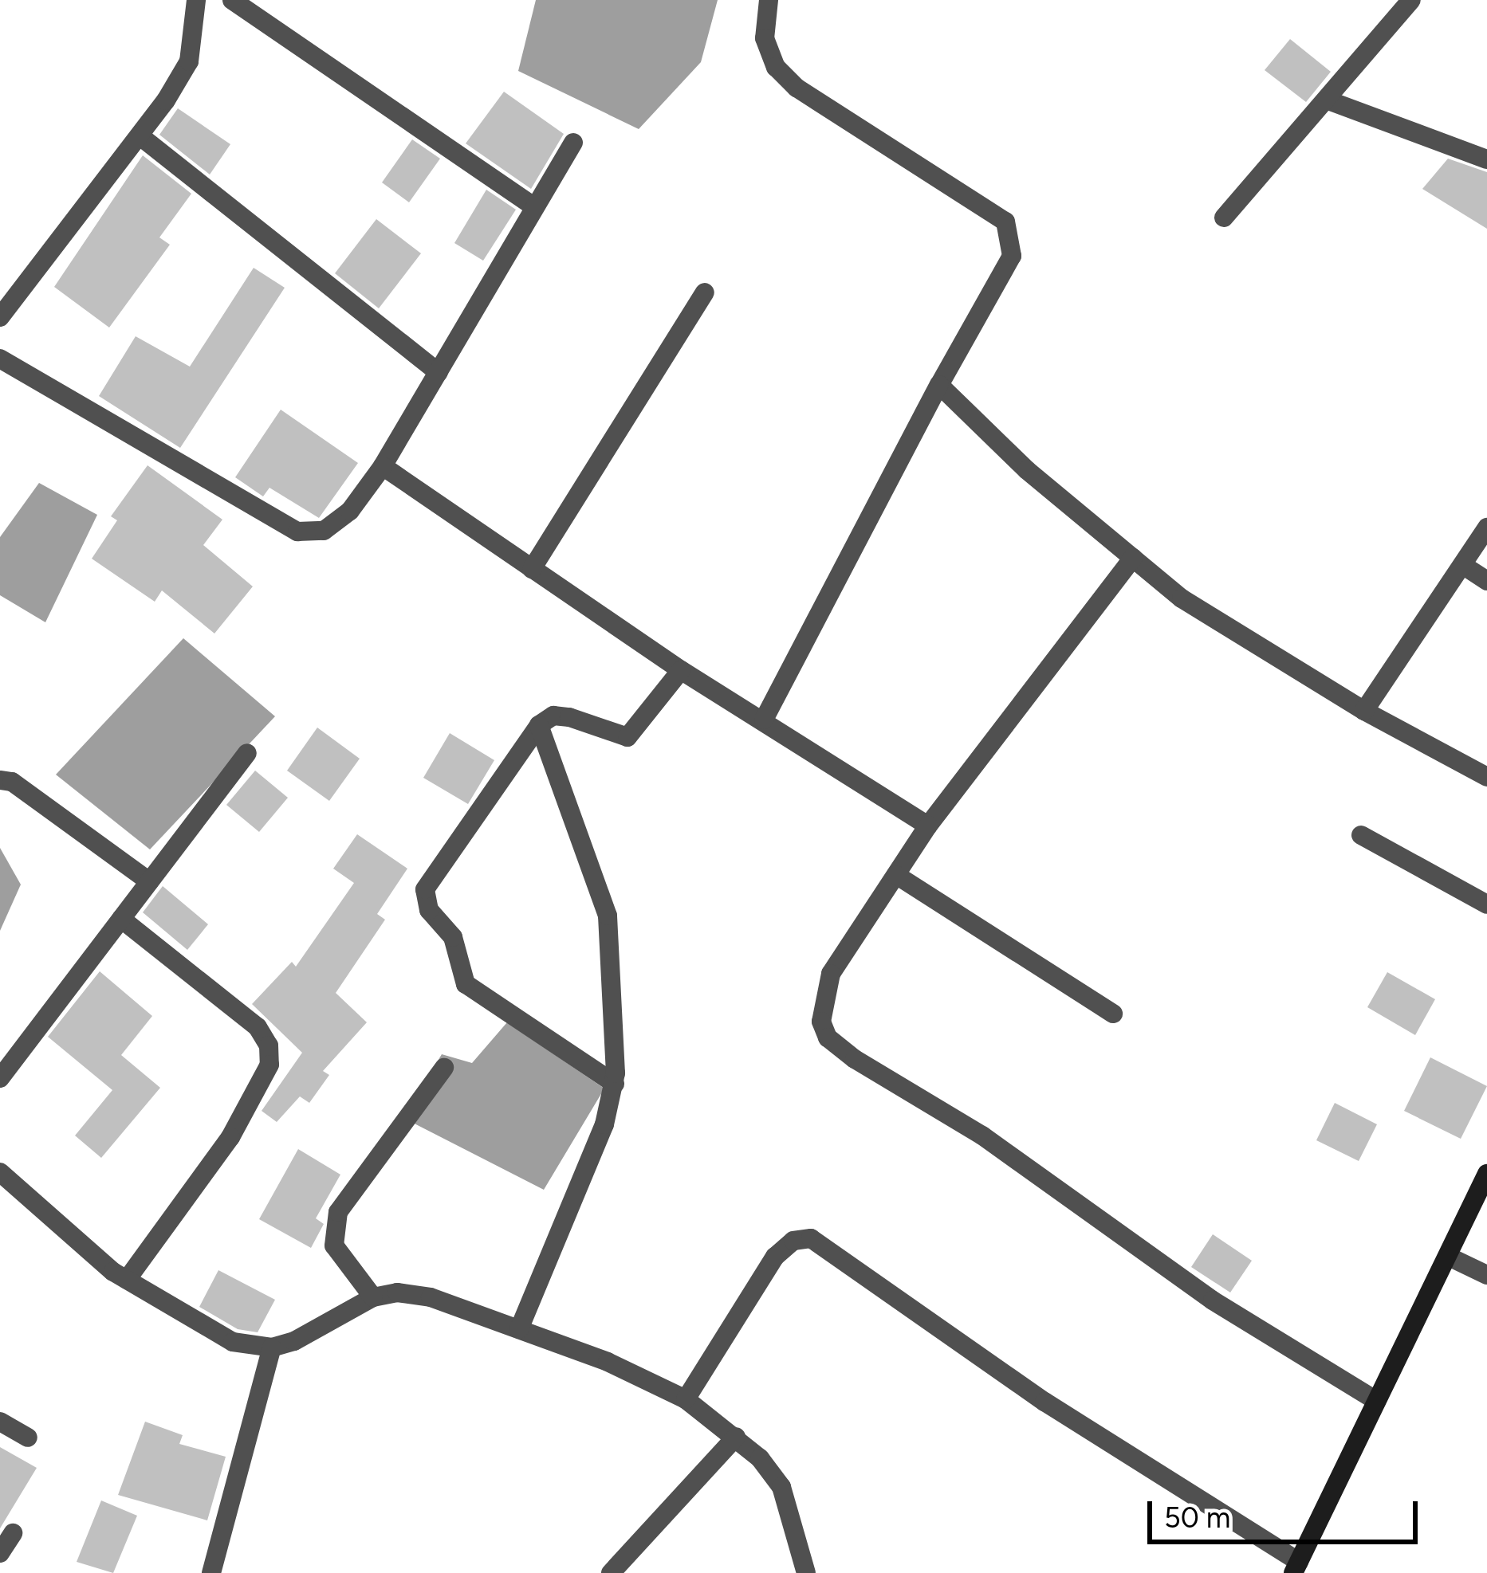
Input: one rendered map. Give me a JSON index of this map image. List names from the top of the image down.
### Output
{
  "scale_bar": "50 m"
}
